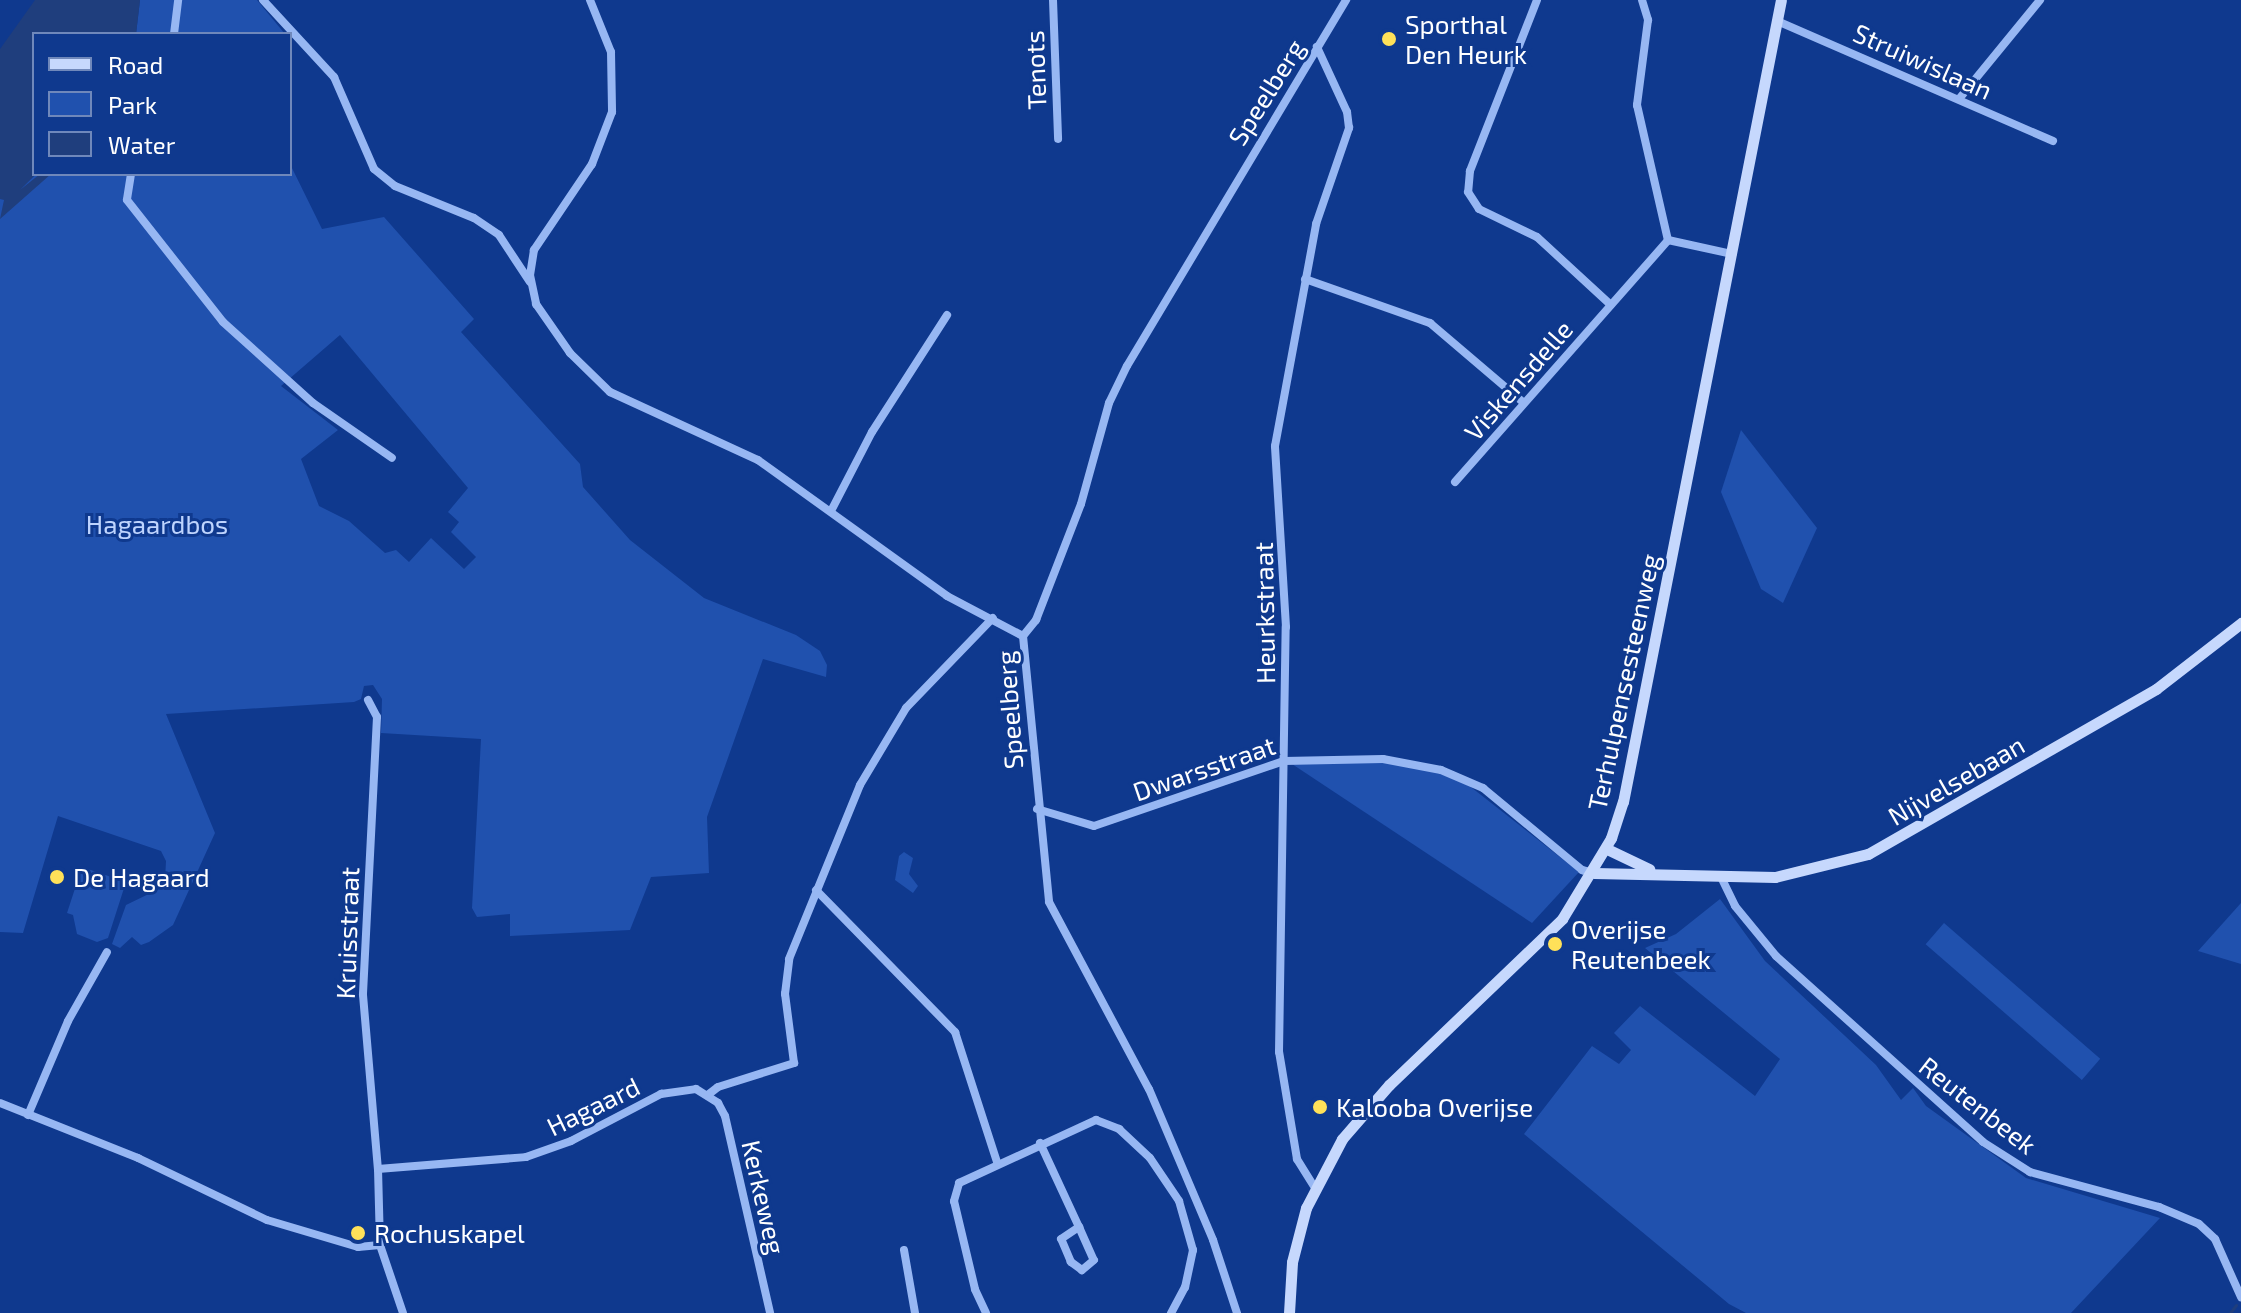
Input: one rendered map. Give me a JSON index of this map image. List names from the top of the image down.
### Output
{
  "streets": {
    "main road": ["Terhulpensesteenweg", "Nijvelsebaan"],
    "street": [
      "Struiwislaan",
      "Tenots",
      "Speelberg",
      "Viskensdelle",
      "Heurkstraat",
      "Dwarsstraat",
      "Kruisstraat",
      "Reutenbeek",
      "Hagaard",
      "Kerkeweg"
    ]
  },
  "crossings": [
    ["Struiwislaan", "Terhulpensesteenweg"],
    ["Speelberg", "Heurkstraat"],
    ["Speelberg", "Dwarsstraat"],
    ["Heurkstraat", "Terhulpensesteenweg"],
    ["Heurkstraat", "Dwarsstraat"],
    ["Terhulpensesteenweg", "Dwarsstraat"],
    ["Terhulpensesteenweg", "Nijvelsebaan"],
    ["Dwarsstraat", "Nijvelsebaan"],
    ["Nijvelsebaan", "Reutenbeek"],
    ["Kruisstraat", "Hagaard"],
    ["Hagaard", "Kerkeweg"]
  ],
  "parks": ["Hagaardbos"],
  "places": [
    "Sporthal Den Heurk",
    "De Hagaard",
    "Overijse Reutenbeek",
    "Kalooba Overijse",
    "Rochuskapel"
  ],
  "legend": ["Road", "Park", "Water"]
}
